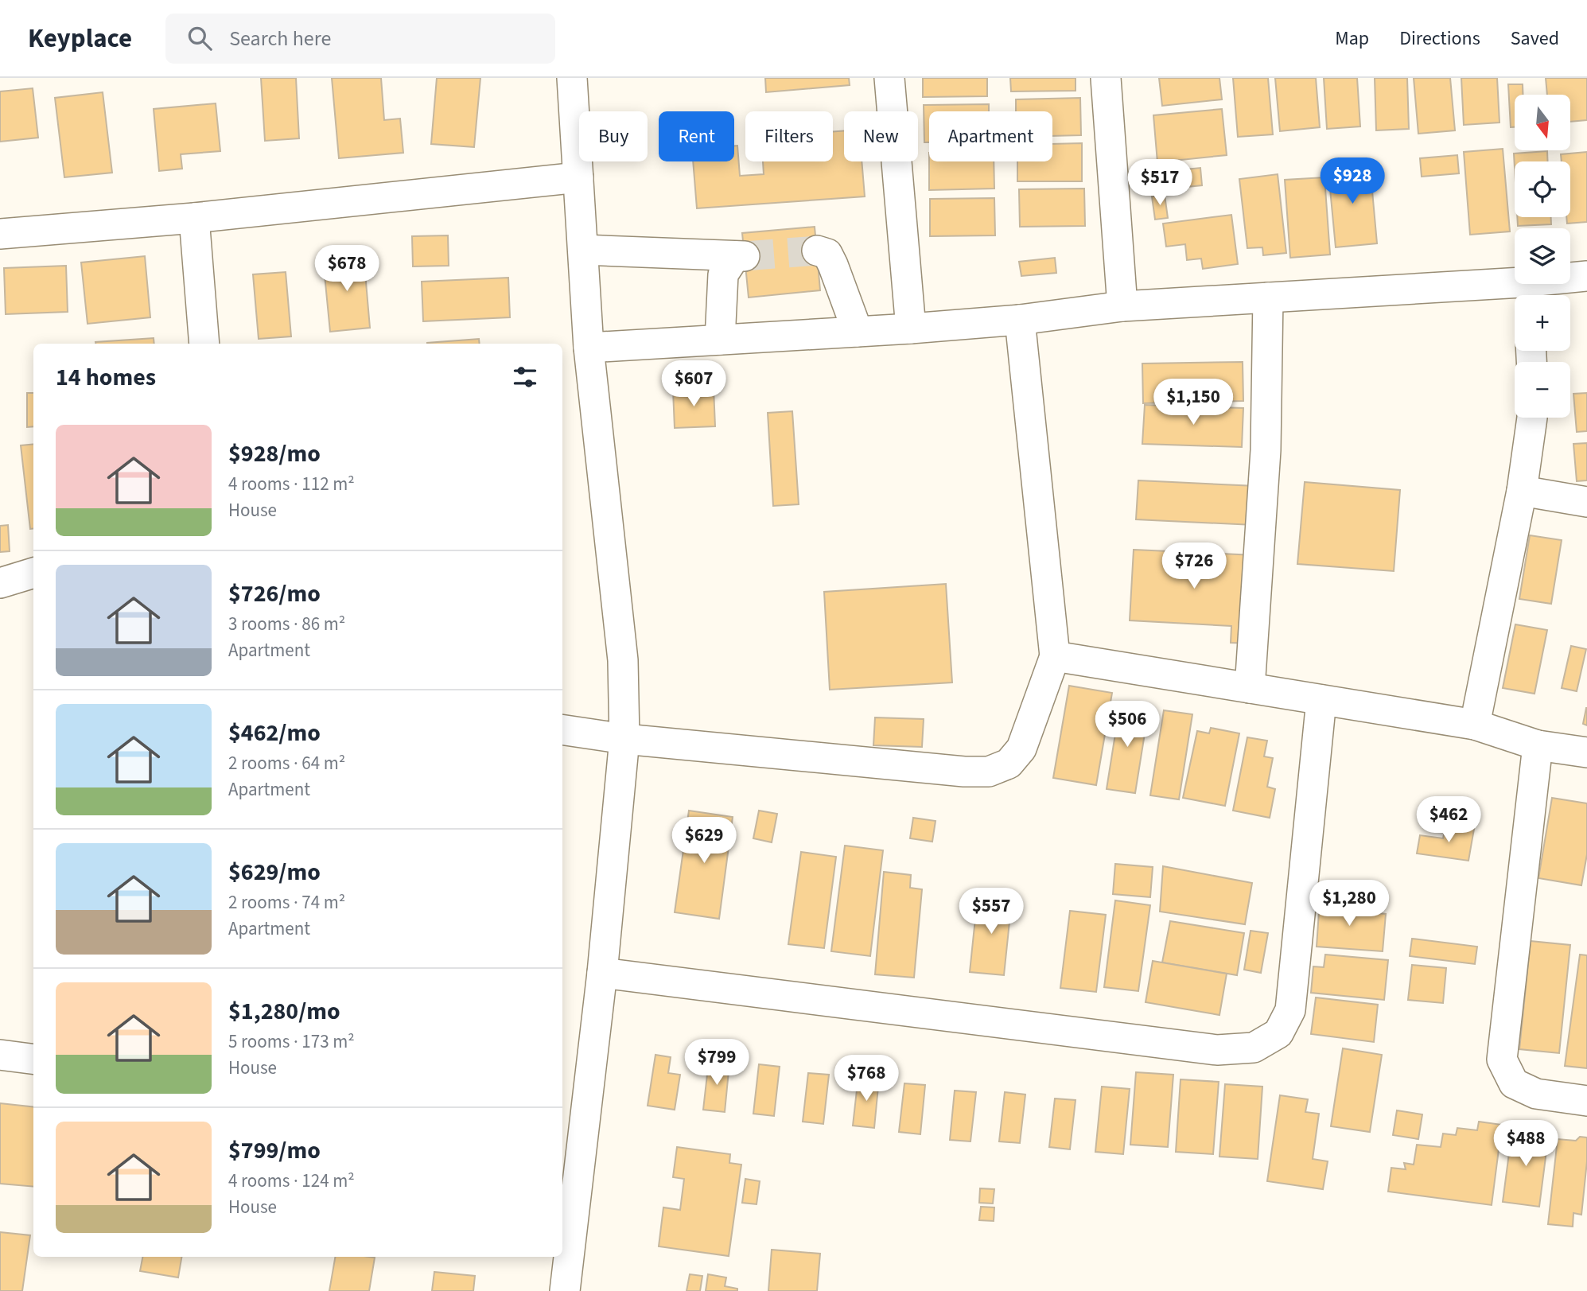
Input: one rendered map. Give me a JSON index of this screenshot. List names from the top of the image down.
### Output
{
  "north": "bottom",
  "page": {
    "header": "Keyplace",
    "search": "Search here",
    "nav": ["Map", "Directions", "Saved"],
    "map_buttons": ["+", "−"],
    "chip": [
      "Buy",
      "Rent",
      "Filters",
      "New",
      "Apartment"
    ],
    "price": [
      "$928",
      "$517",
      "$678",
      "$607",
      "$1,150",
      "$726",
      "$506",
      "$462",
      "$629",
      "$1,280",
      "$557",
      "$799",
      "$768",
      "$488"
    ],
    "heading": "14 homes",
    "list": [
      {
        "name": "$928/mo",
        "note": "4 rooms · 112 m² · House"
      },
      {
        "name": "$726/mo",
        "note": "3 rooms · 86 m² · Apartment"
      },
      {
        "name": "$462/mo",
        "note": "2 rooms · 64 m² · Apartment"
      },
      {
        "name": "$629/mo",
        "note": "2 rooms · 74 m² · Apartment"
      },
      {
        "name": "$1,280/mo",
        "note": "5 rooms · 173 m² · House"
      },
      {
        "name": "$799/mo",
        "note": "4 rooms · 124 m² · House"
      }
    ]
  }
}
